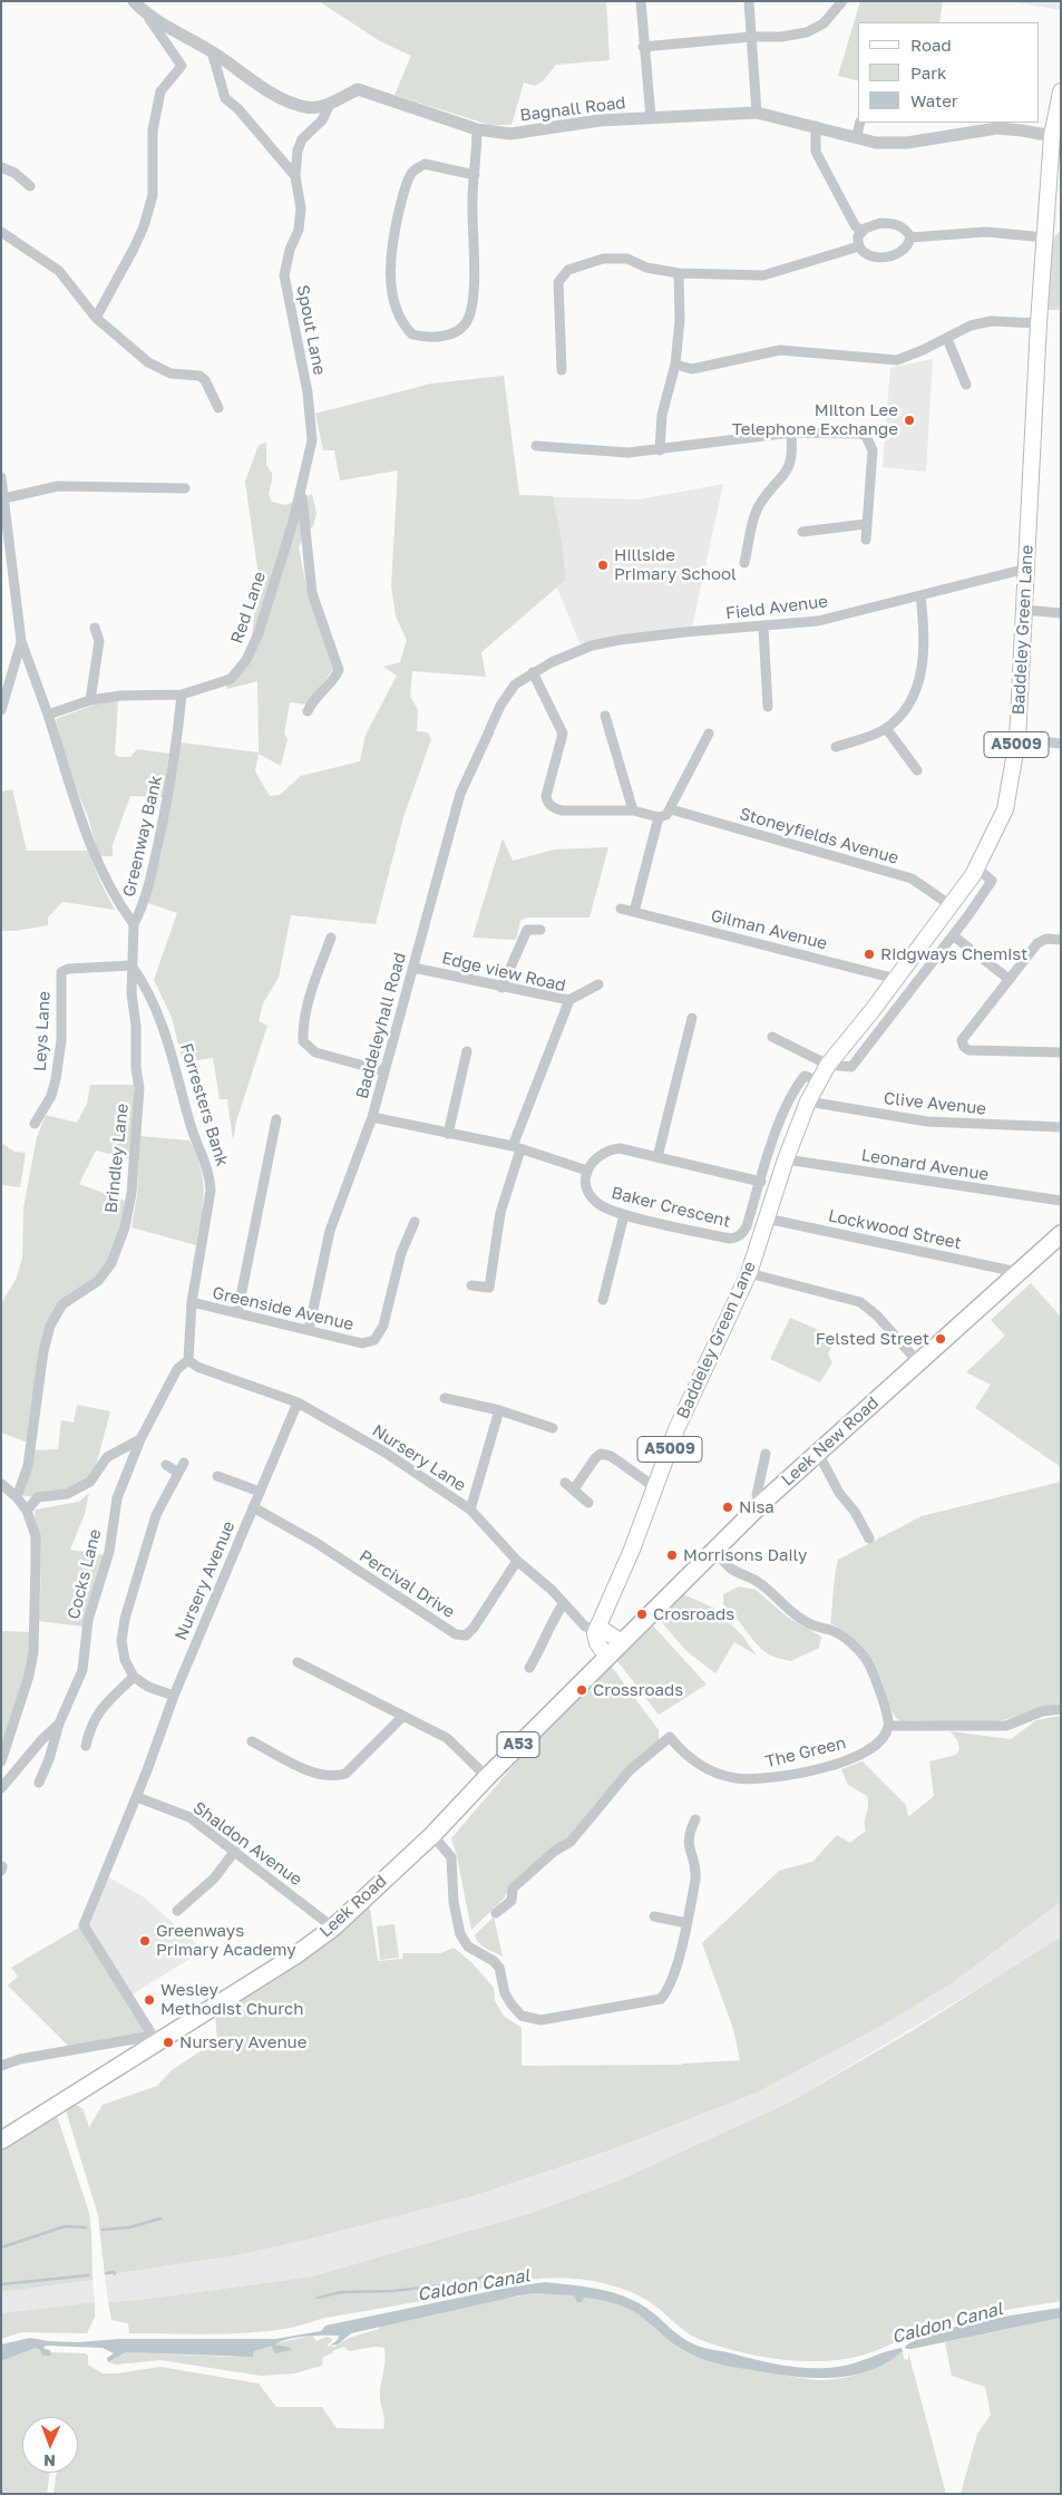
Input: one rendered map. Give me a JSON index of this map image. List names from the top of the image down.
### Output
{
  "streets": {
    "highway": ["Leek New Road", "A53", "Leek Road"],
    "main road": ["Baddeley Green Lane", "A5009"],
    "street": [
      "Bagnall Road",
      "Spout Lane",
      "Red Lane",
      "Field Avenue",
      "Greenway Bank",
      "Stoneyfields Avenue",
      "Gilman Avenue",
      "Edge view Road",
      "Baddeleyhall Road",
      "Leys Lane",
      "Clive Avenue",
      "Forresters Bank",
      "Brindley Lane",
      "Leonard Avenue",
      "Baker Crescent",
      "Lockwood Street",
      "Greenside Avenue",
      "Nursery Lane",
      "Cocks Lane",
      "Nursery Avenue",
      "Percival Drive",
      "The Green",
      "Shaldon Avenue"
    ]
  },
  "crossings": [
    ["Bagnall Road", "Spout Lane"],
    ["Bagnall Road", "A5009"],
    ["Spout Lane", "Red Lane"],
    ["Red Lane", "Greenway Bank"],
    ["Field Avenue", "Baddeley Green Lane"],
    ["Field Avenue", "Baddeleyhall Road"],
    ["Baddeley Green Lane", "A5009"],
    ["Baddeley Green Lane", "Stoneyfields Avenue"],
    ["Baddeley Green Lane", "Gilman Avenue"],
    ["Baddeley Green Lane", "Clive Avenue"],
    ["Baddeley Green Lane", "Leonard Avenue"],
    ["Baddeley Green Lane", "Lockwood Street"],
    ["Baddeley Green Lane", "Nursery Lane"],
    ["Greenway Bank", "Brindley Lane"],
    ["Edge view Road", "Baddeleyhall Road"],
    ["Baddeleyhall Road", "Greenside Avenue"],
    ["Leys Lane", "Forresters Bank"],
    ["Leys Lane", "Brindley Lane"],
    ["Forresters Bank", "Brindley Lane"],
    ["Forresters Bank", "Greenside Avenue"],
    ["Forresters Bank", "Nursery Lane"],
    ["Forresters Bank", "Cocks Lane"],
    ["Baker Crescent", "Lockwood Street"],
    ["Lockwood Street", "Leek New Road"],
    ["Leek New Road", "Leek Road"],
    ["Nursery Lane", "Cocks Lane"],
    ["Nursery Lane", "Nursery Avenue"],
    ["Nursery Lane", "Percival Drive"],
    ["Nursery Avenue", "Percival Drive"],
    ["Nursery Avenue", "Shaldon Avenue"],
    ["Nursery Avenue", "Leek Road"],
    ["Shaldon Avenue", "Leek Road"]
  ],
  "water": ["Caldon Canal"],
  "places": [
    "Milton Lee Telephone Exchange",
    "Hillside Primary School",
    "Ridgways Chemist",
    "Felsted Street",
    "Nisa",
    "Morrisons Daily",
    "Crosroads",
    "Crossroads",
    "Greenways Primary Academy",
    "Wesley Methodist Church",
    "Nursery Avenue"
  ],
  "legend": ["Road", "Park", "Water"],
  "north": "bottom"
}
